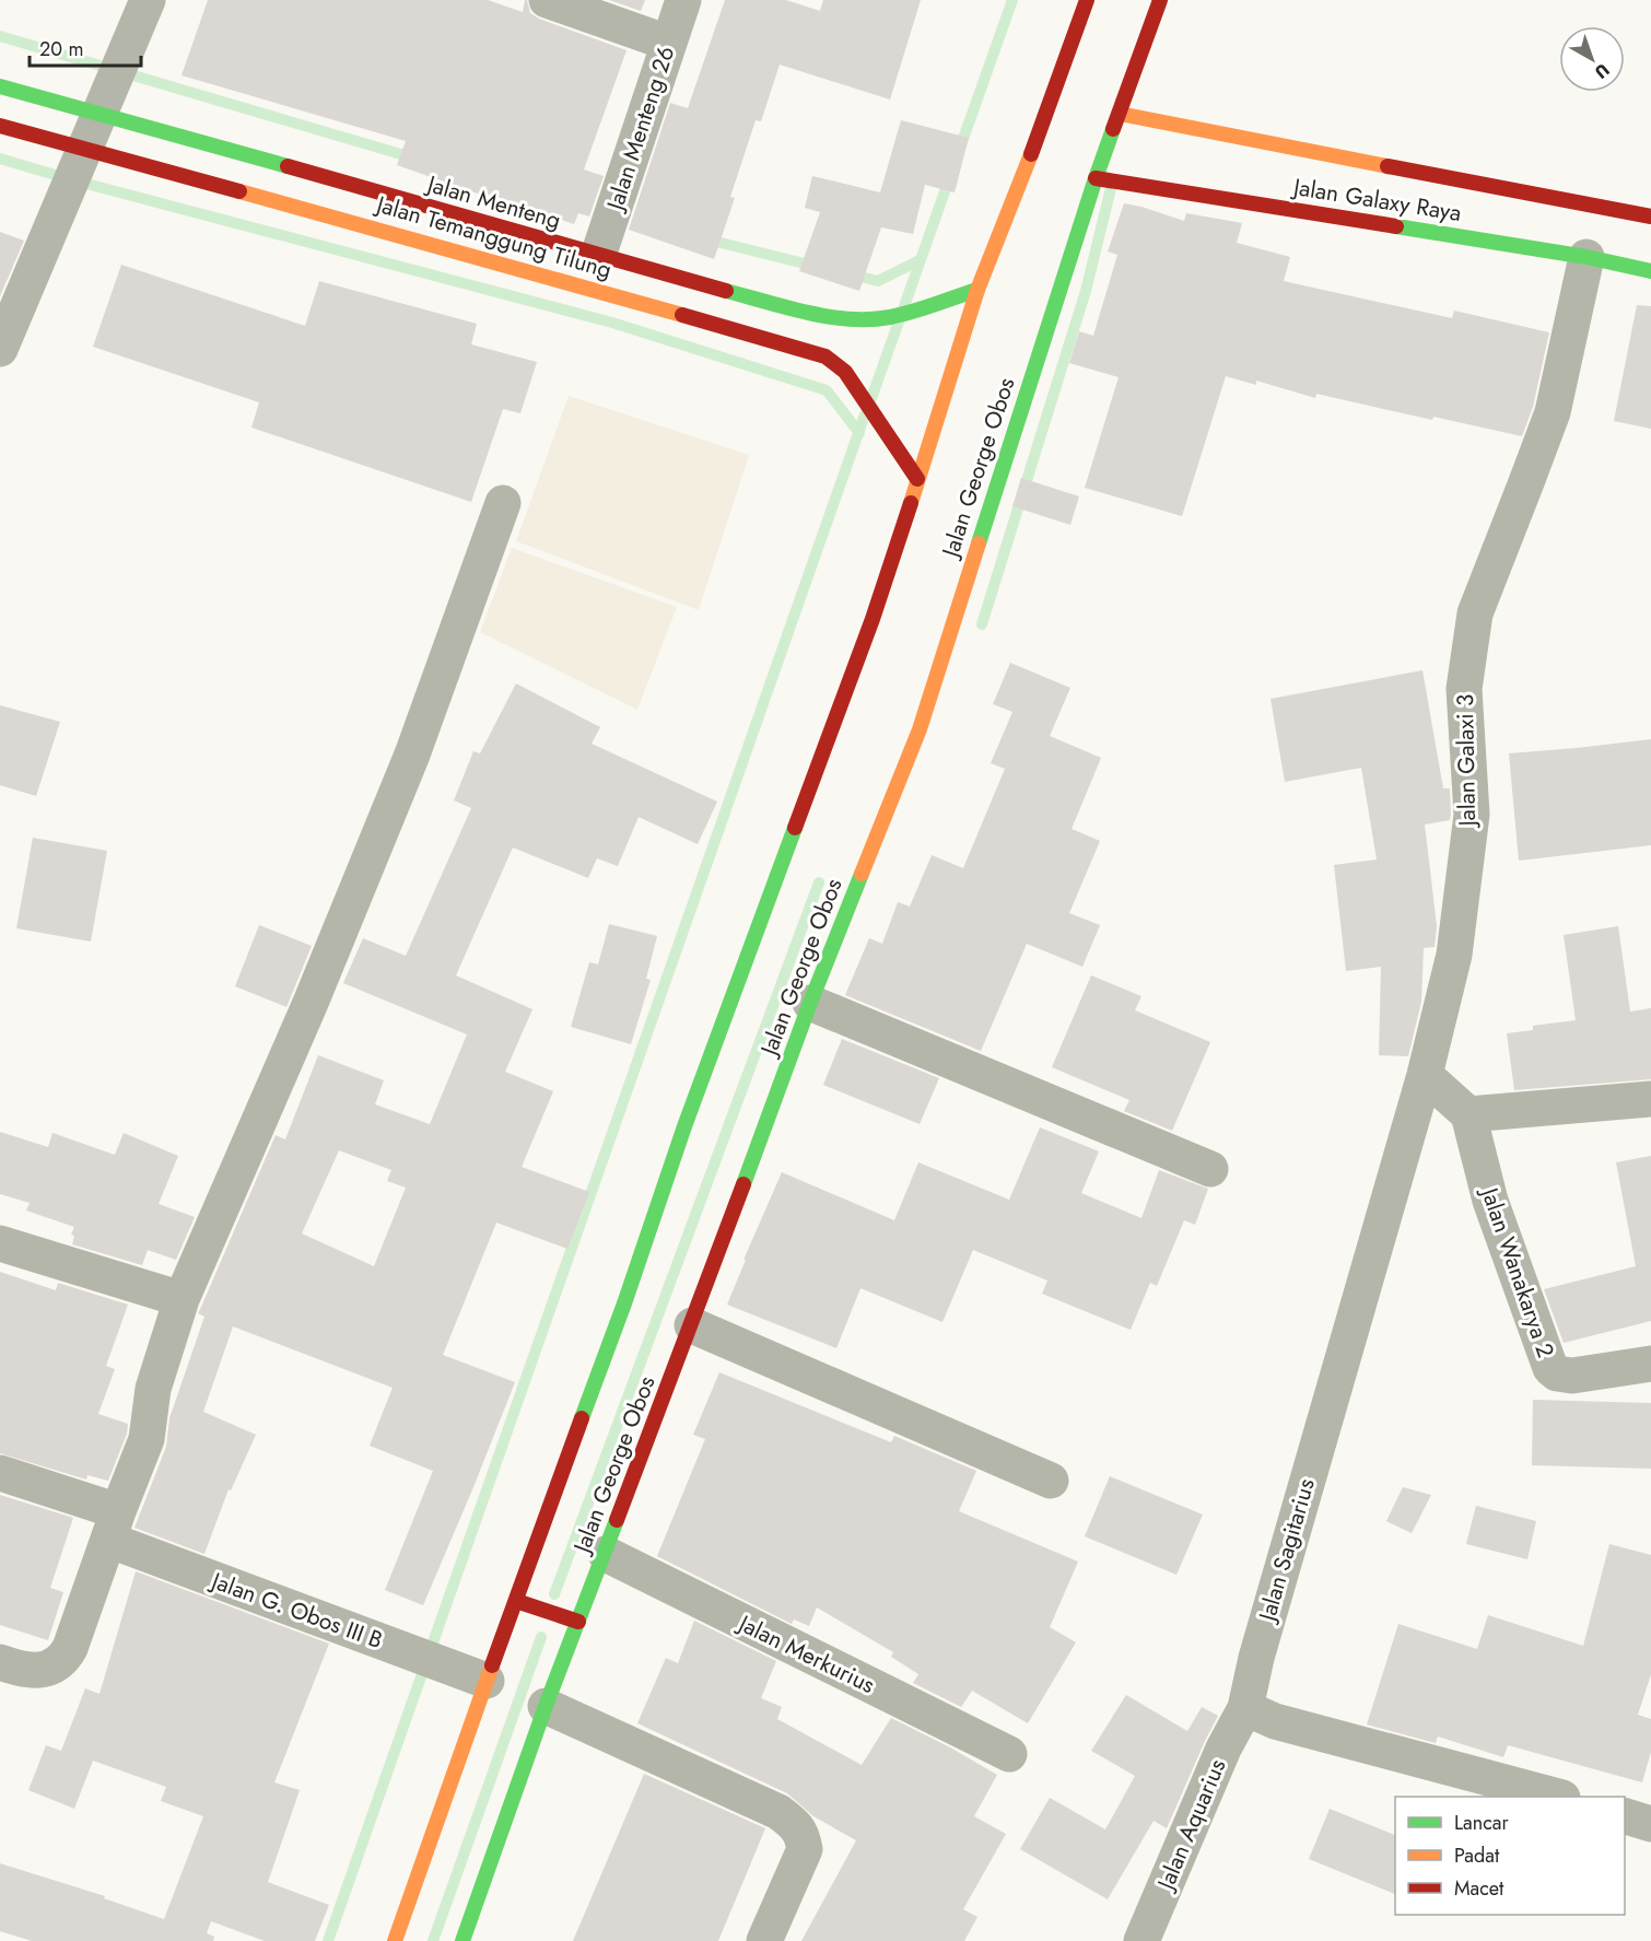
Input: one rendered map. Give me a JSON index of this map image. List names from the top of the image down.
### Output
{
  "streets": {
    "main road": [
      "Jalan Galaxy Raya",
      "Jalan Menteng",
      "Jalan Temanggung Tilung",
      "Jalan George Obos"
    ],
    "street": [
      "Jalan Menteng 26",
      "Jalan Galaxi 3",
      "Jalan Wanakarya 2",
      "Jalan Sagitarius",
      "Jalan G. Obos III B",
      "Jalan Merkurius",
      "Jalan Aquarius"
    ]
  },
  "crossings": [
    ["Jalan Menteng 26", "Jalan Menteng"],
    ["Jalan Galaxy Raya", "Jalan George Obos"],
    ["Jalan Galaxy Raya", "Jalan Galaxi 3"],
    ["Jalan Menteng", "Jalan George Obos"],
    ["Jalan Temanggung Tilung", "Jalan George Obos"],
    ["Jalan George Obos", "Jalan G. Obos III B"],
    ["Jalan George Obos", "Jalan Merkurius"],
    ["Jalan Galaxi 3", "Jalan Sagitarius"],
    ["Jalan Sagitarius", "Jalan Aquarius"]
  ],
  "legend": ["Lancar", "Padat", "Macet"],
  "scale_bar": "20 m",
  "north": "bottom right"
}
